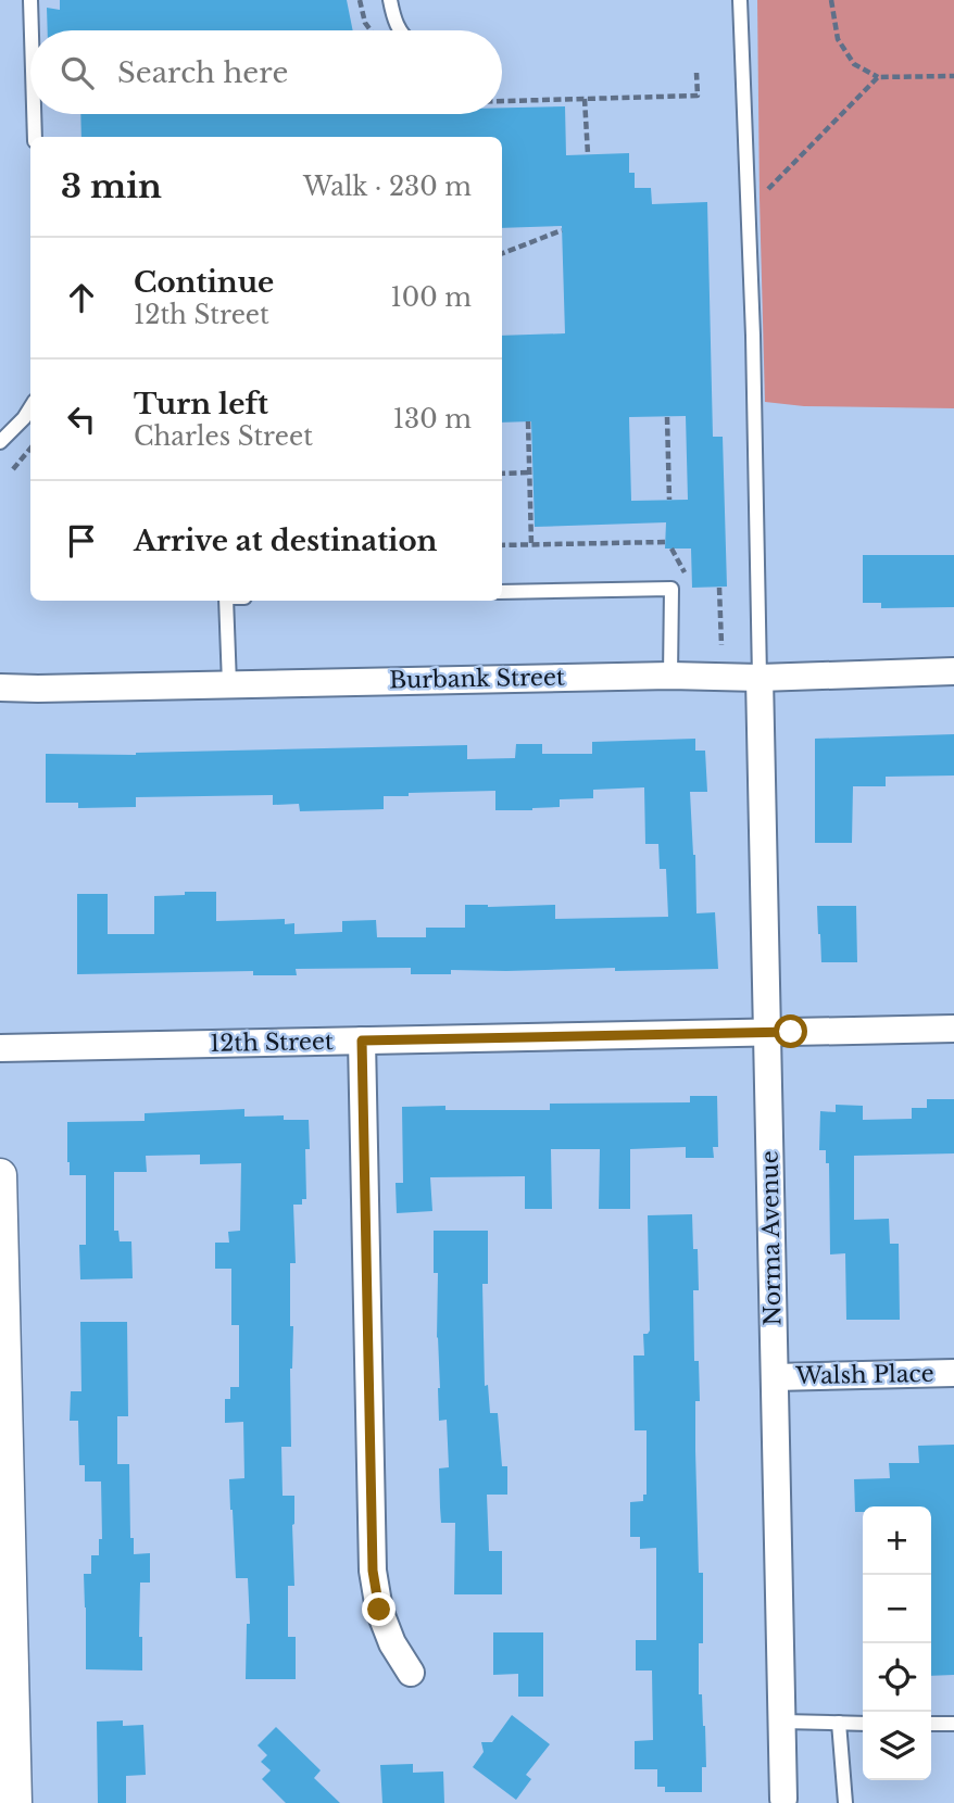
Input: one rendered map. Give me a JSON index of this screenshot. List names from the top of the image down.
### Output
{
  "streets": {
    "street": [
      "Burbank Street",
      "12th Street",
      "Norma Avenue",
      "Walsh Place"
    ]
  },
  "crossings": [
    ["Burbank Street", "Norma Avenue"],
    ["12th Street", "Norma Avenue"],
    ["Norma Avenue", "Walsh Place"]
  ],
  "page": {
    "search": "Search here",
    "heading": ["3 min", "Walk · 230 m"],
    "list": [
      ["Continue", "12th Street", "100 m"],
      ["Turn left", "Charles Street", "130 m"],
      "Arrive at destination"
    ],
    "map_buttons": ["+", "−"]
  }
}
